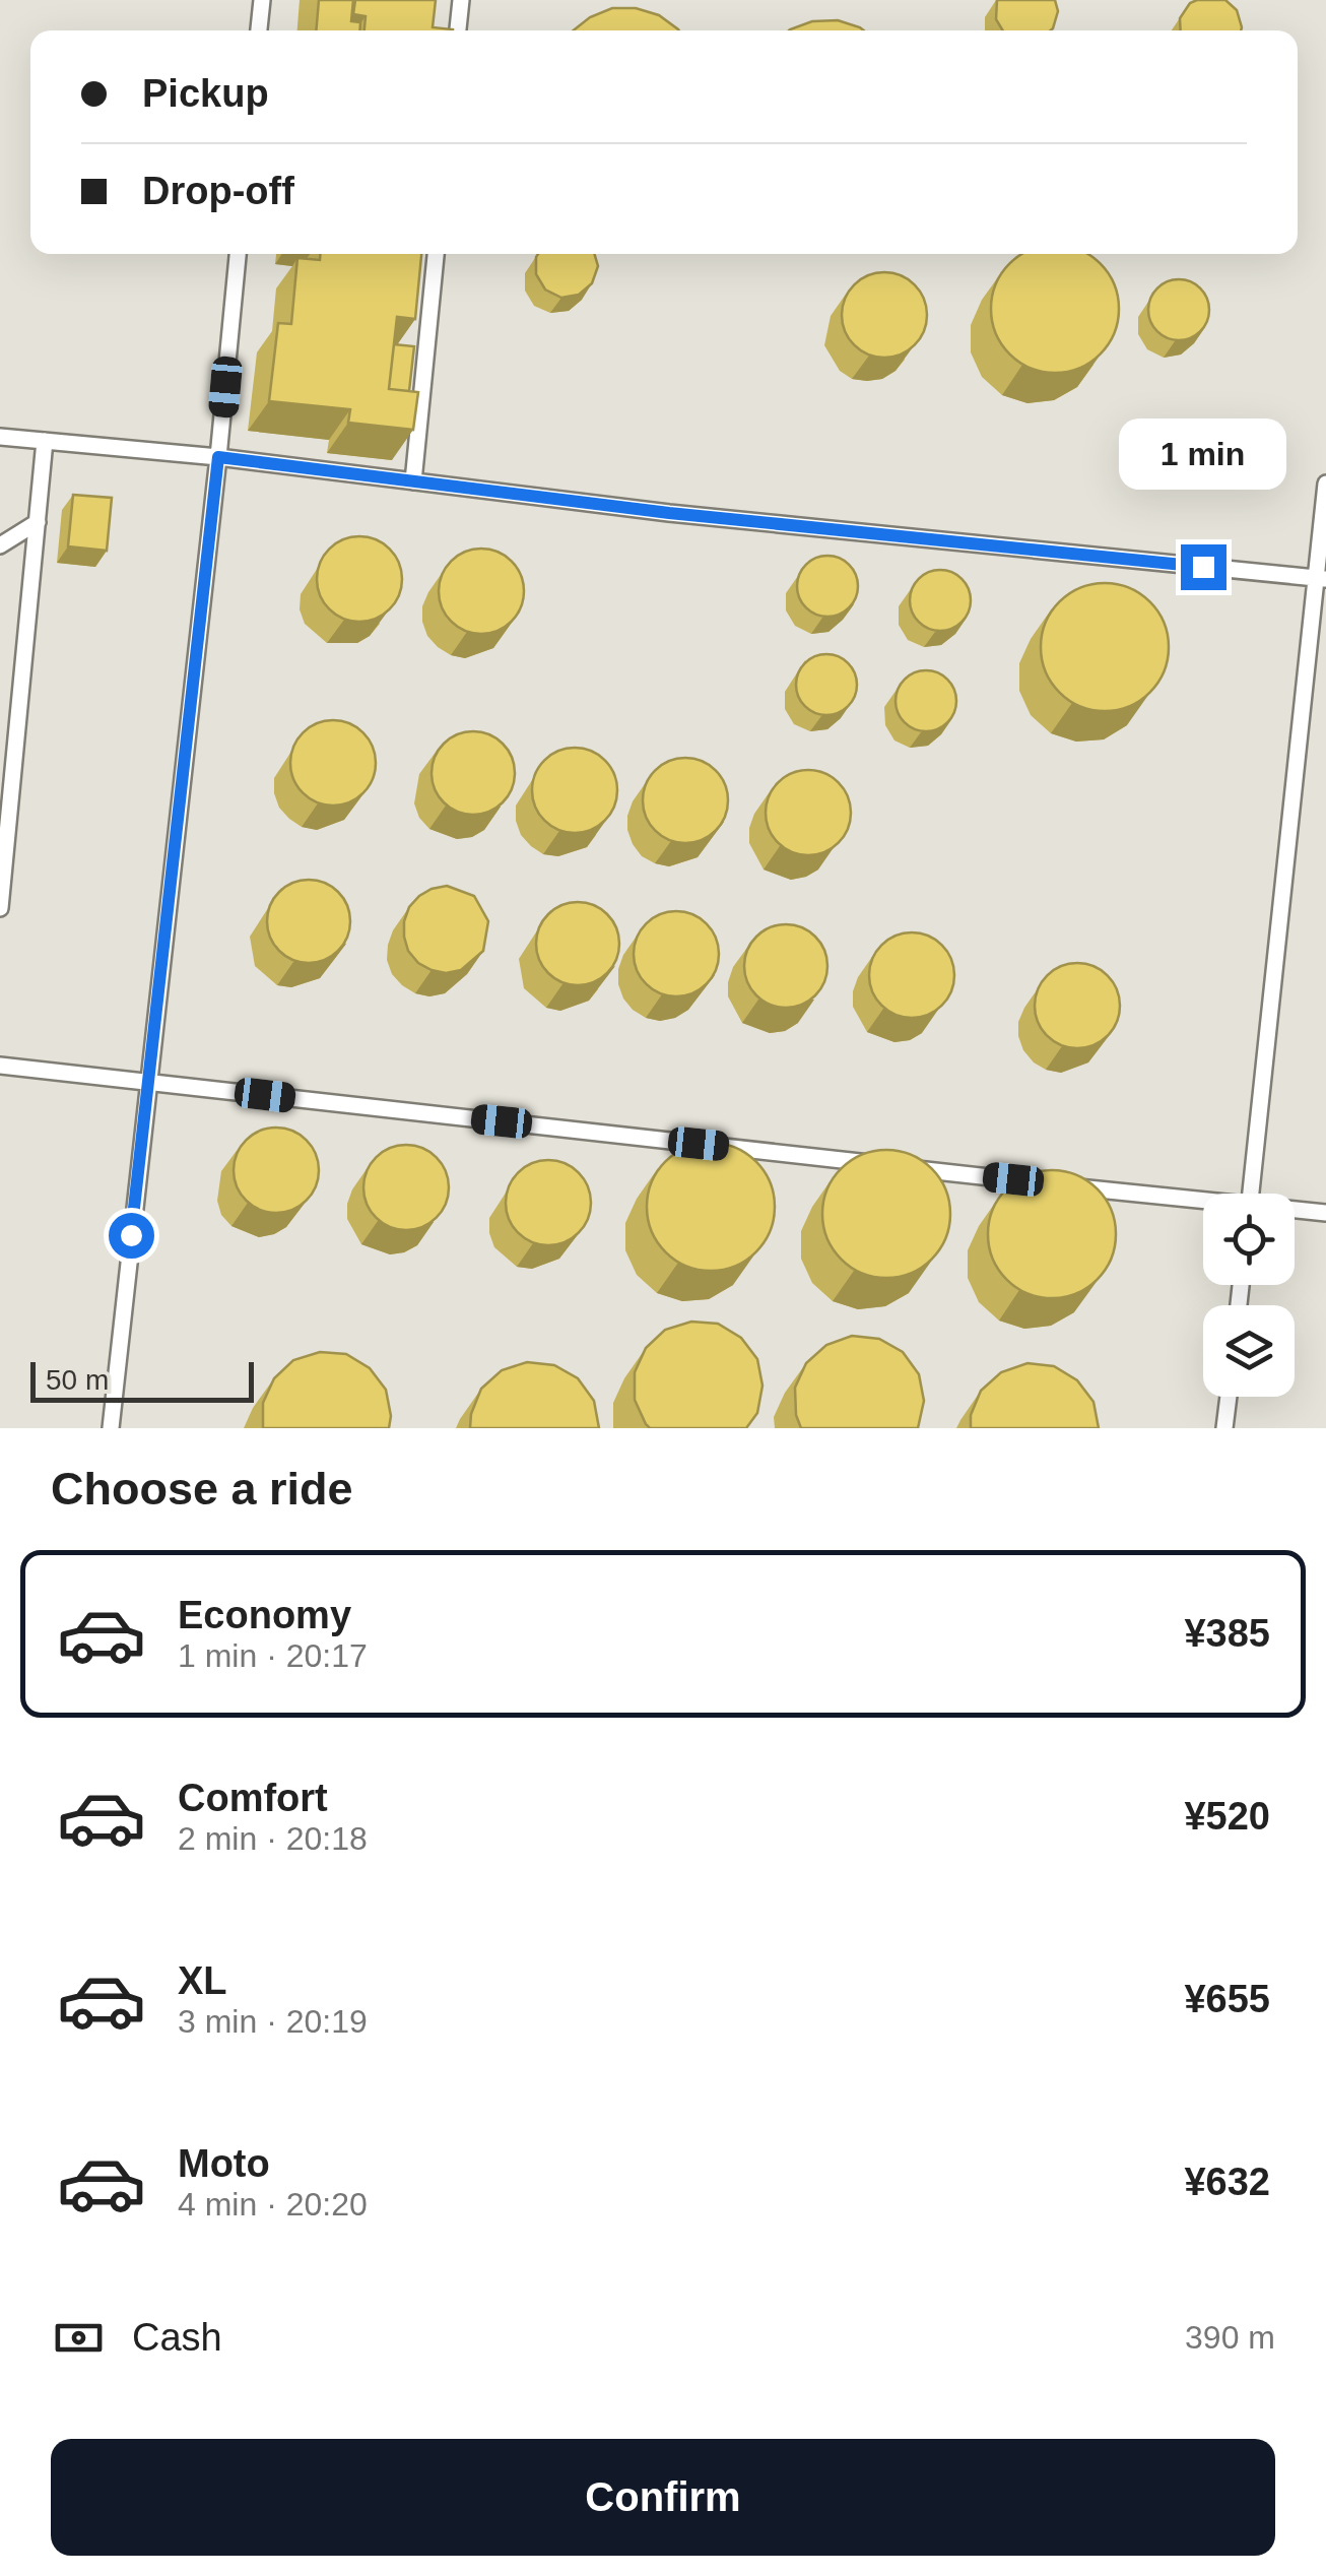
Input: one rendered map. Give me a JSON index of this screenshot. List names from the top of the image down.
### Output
{
  "scale_bar": "50 m",
  "page": {
    "banner": ["Pickup", "Drop-off"],
    "bubble": "1 min",
    "scale": "50 m",
    "heading": "Choose a ride",
    "list": [
      {
        "name": "Economy",
        "note": "1 min · 20:17",
        "value": "¥385"
      },
      {
        "name": "Comfort",
        "note": "2 min · 20:18",
        "value": "¥520"
      },
      {
        "name": "XL",
        "note": "3 min · 20:19",
        "value": "¥655"
      },
      {
        "name": "Moto",
        "note": "4 min · 20:20",
        "value": "¥632"
      }
    ],
    "pay": ["Cash", "390 m"],
    "buttons": "Confirm"
  }
}
